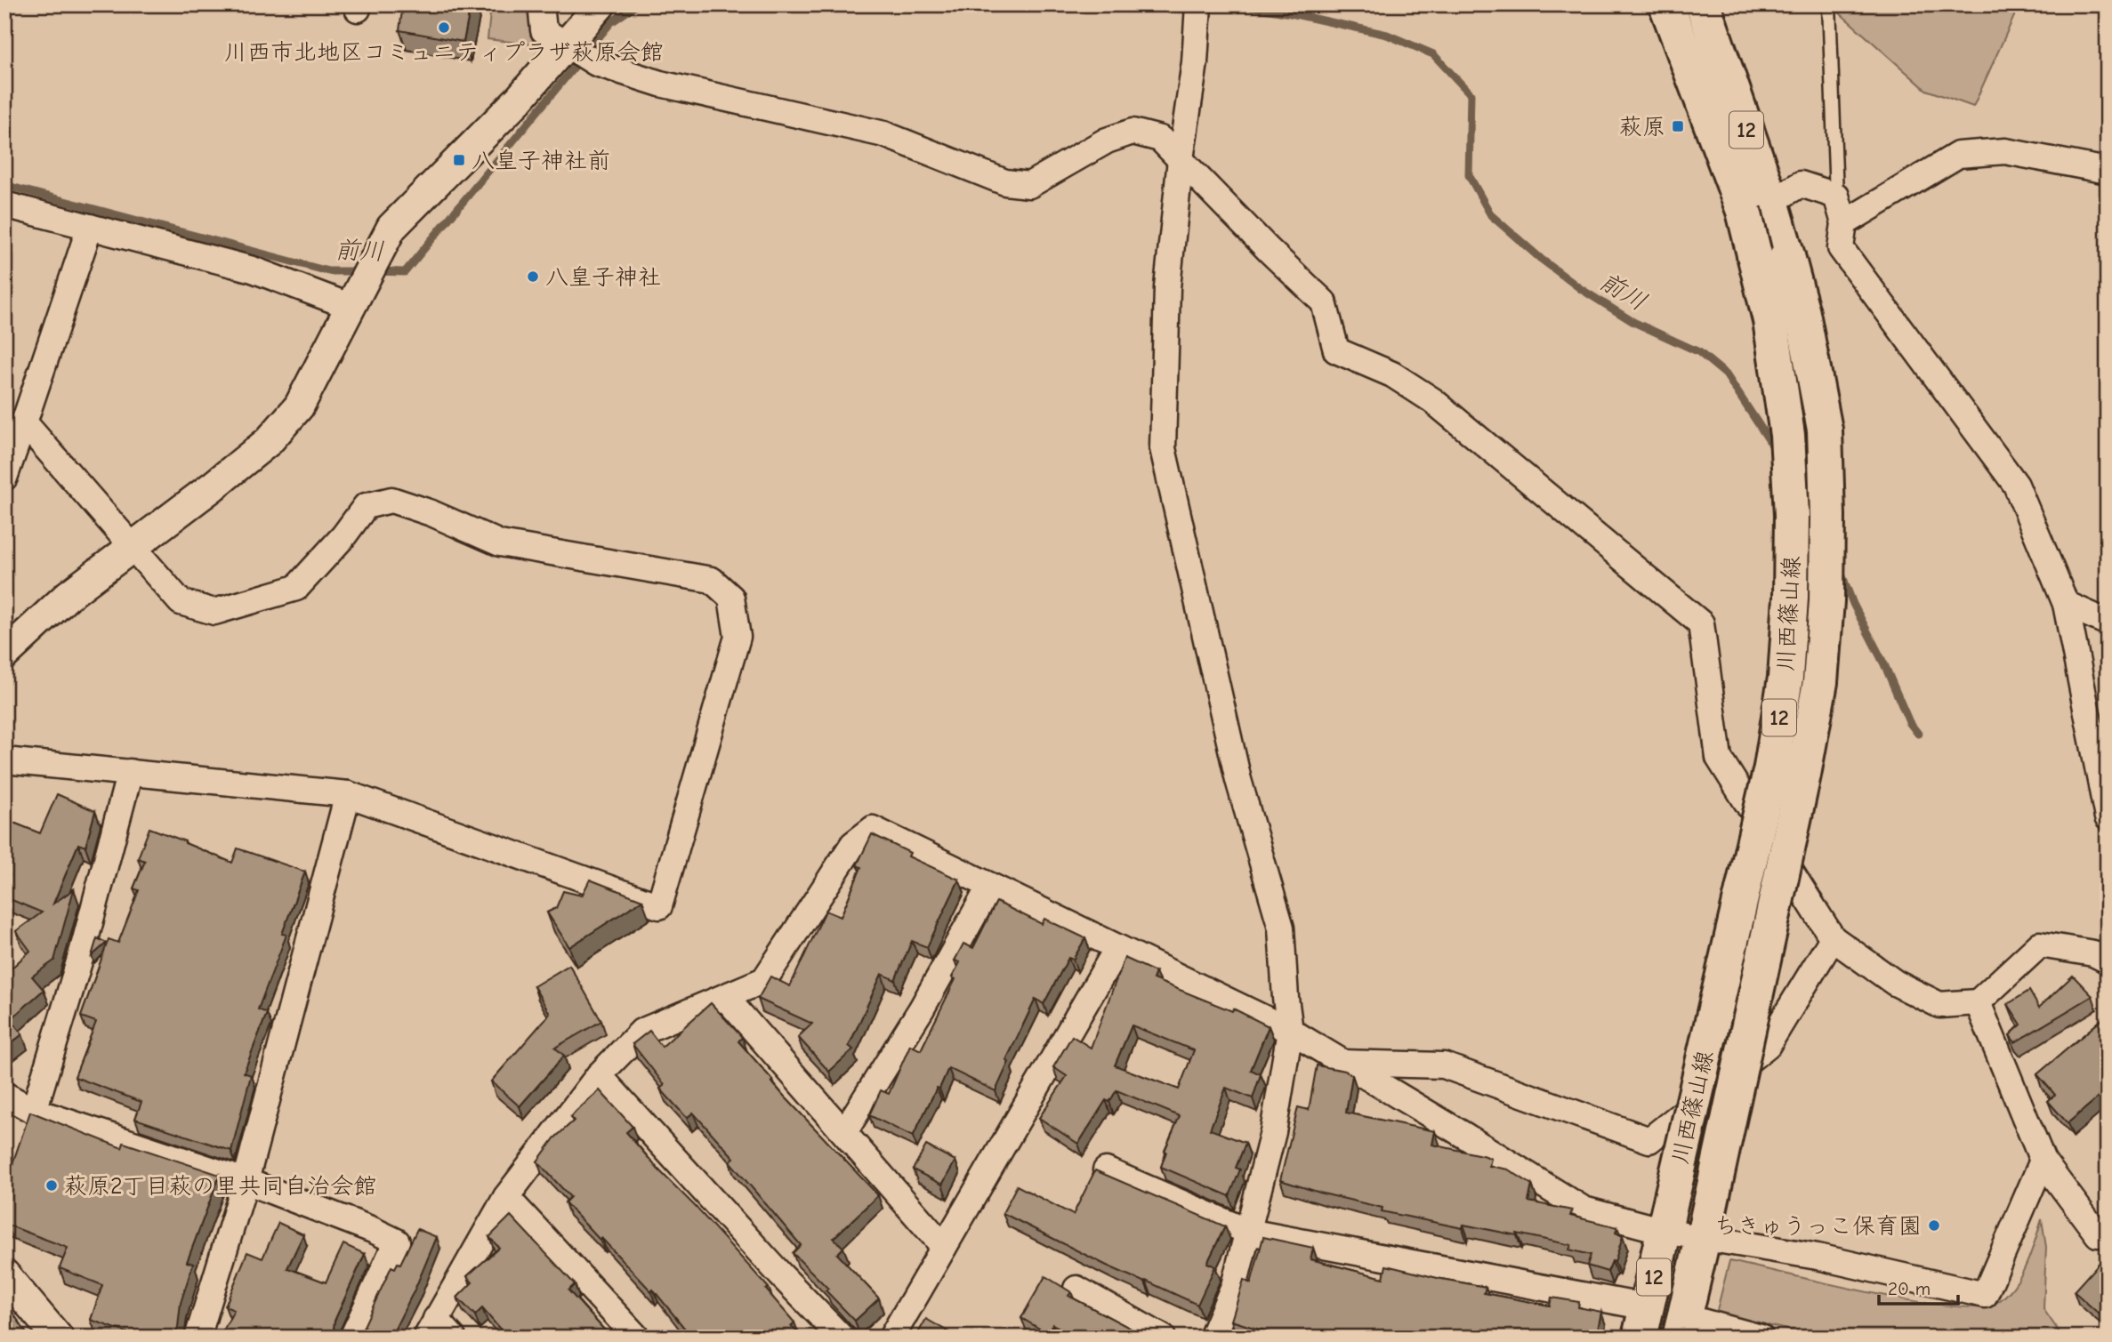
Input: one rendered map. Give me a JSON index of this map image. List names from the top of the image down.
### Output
{
  "streets": {
    "main road": ["12", "川西篠山線"]
  },
  "water": ["前川"],
  "places": {
    "other": [
      "川西市北地区コミュニティプラザ萩原会館",
      "八皇子神社",
      "萩原2丁目萩の里共同自治会館",
      "ちきゅうっこ保育園"
    ],
    "transit": ["萩原", "八皇子神社前"]
  },
  "scale_bar": "20 m"
}
